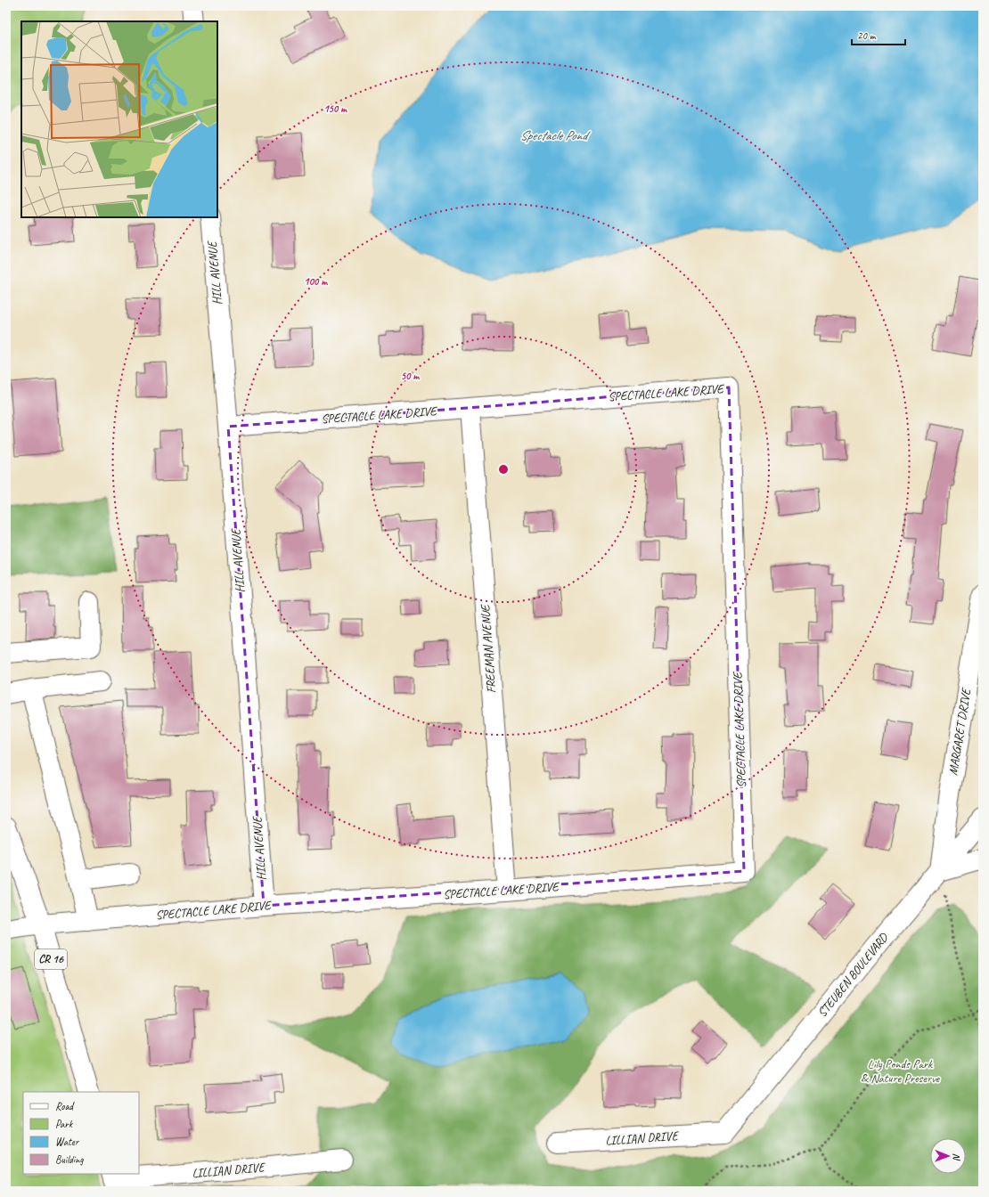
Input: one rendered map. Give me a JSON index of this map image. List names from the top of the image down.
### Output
{
  "streets": {
    "street": [
      "HILL AVENUE",
      "SPECTACLE LAKE DRIVE",
      "FREEMAN AVENUE",
      "MARGARET DRIVE",
      "CR 16",
      "STEUBEN BOULEVARD",
      "LILLIAN DRIVE"
    ]
  },
  "crossings": [
    ["HILL AVENUE", "SPECTACLE LAKE DRIVE"],
    ["SPECTACLE LAKE DRIVE", "FREEMAN AVENUE"],
    ["SPECTACLE LAKE DRIVE", "CR 16"],
    ["MARGARET DRIVE", "STEUBEN BOULEVARD"],
    ["STEUBEN BOULEVARD", "LILLIAN DRIVE"]
  ],
  "water": ["Spectacle Pond"],
  "parks": ["Lily Ponds Park & Nature Preserve"],
  "legend": [
    "Road",
    "Park",
    "Water",
    "Building"
  ],
  "scale_bar": "20 m",
  "north": "right",
  "rings": ["150 m", "100 m", "50 m"]
}
